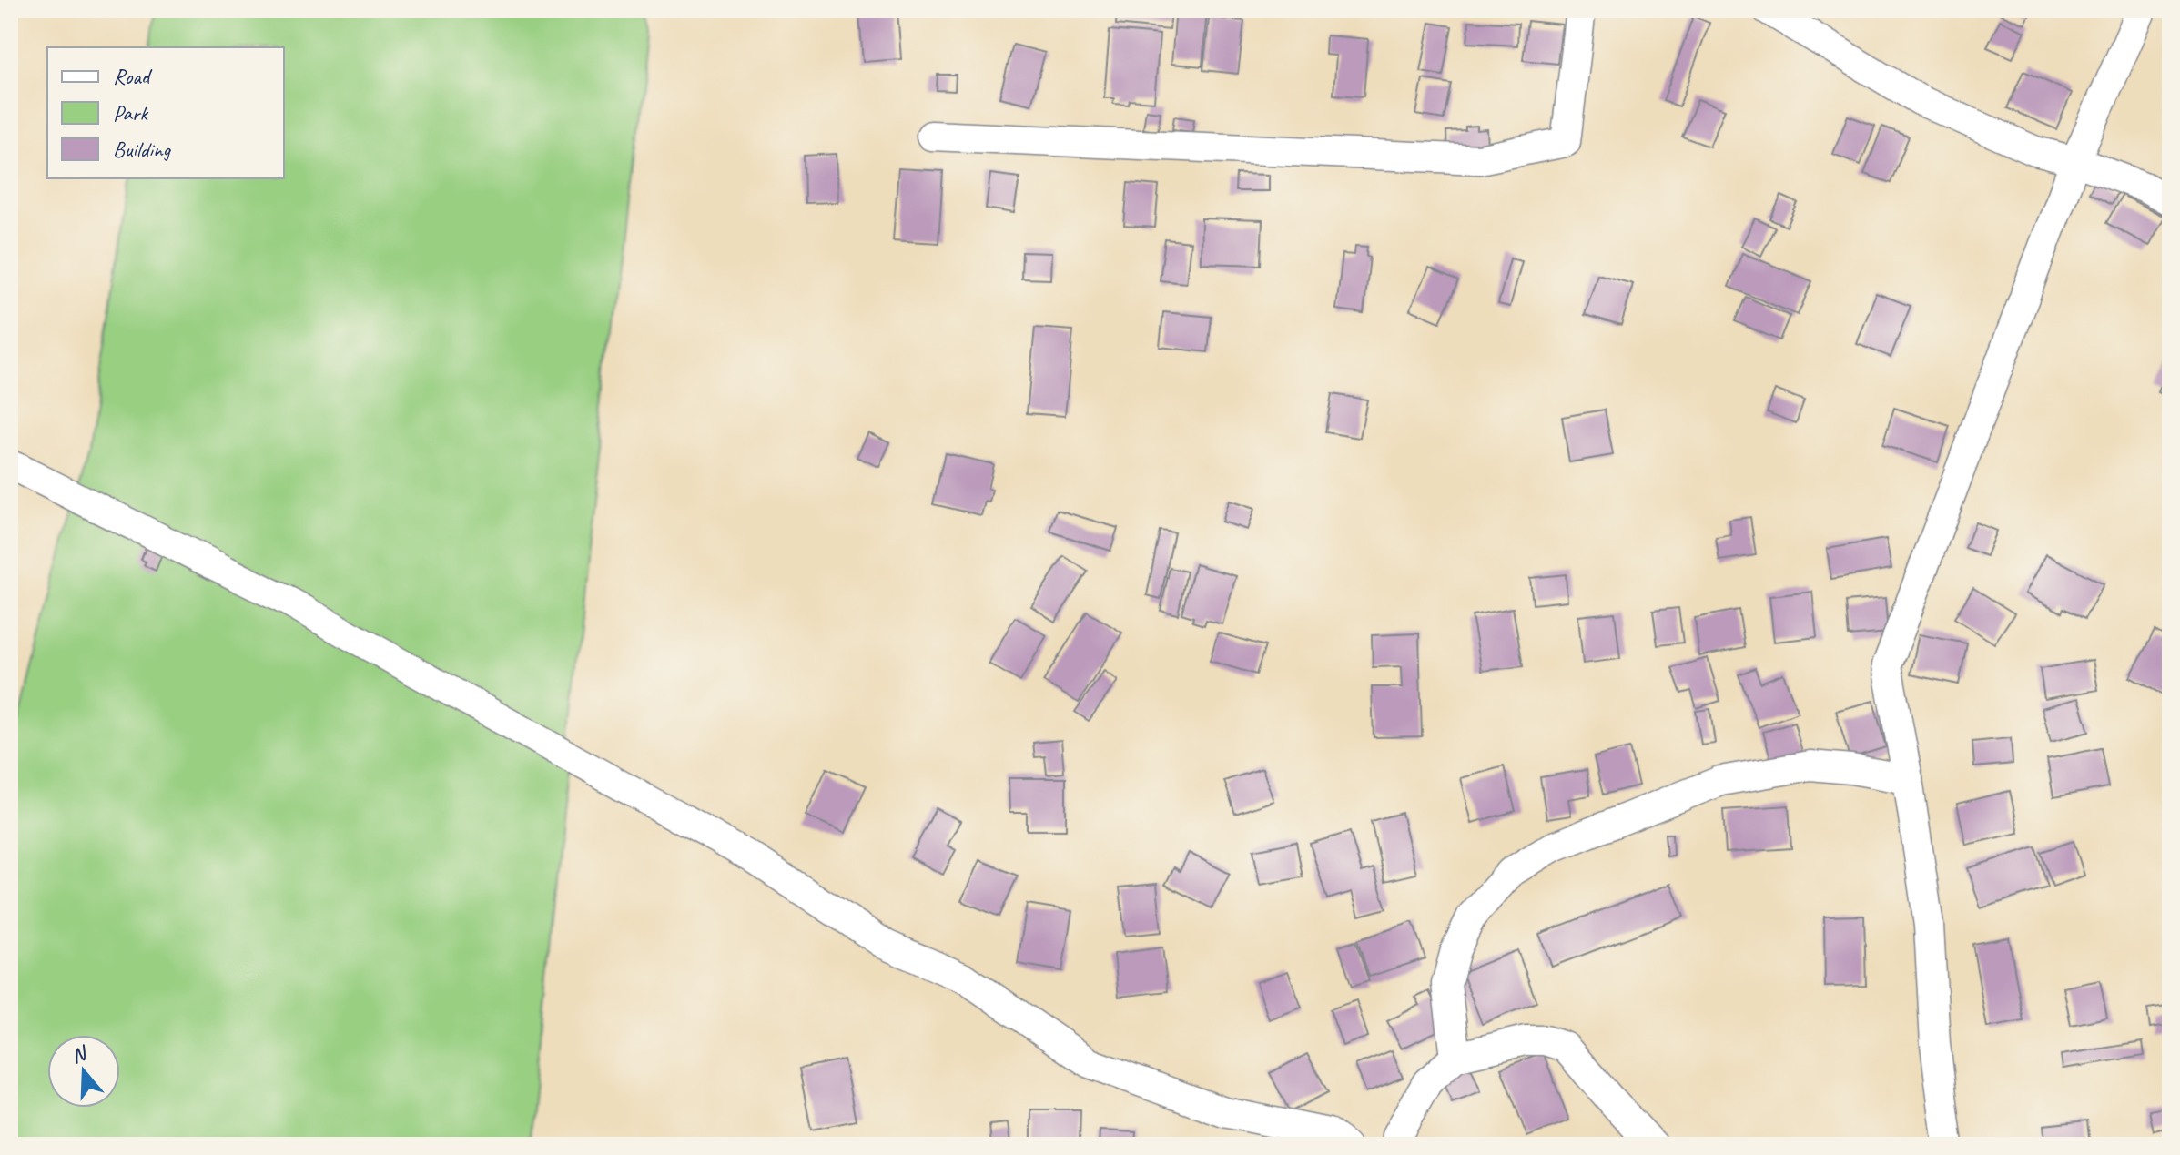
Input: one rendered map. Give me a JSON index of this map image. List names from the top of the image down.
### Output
{
  "legend": ["Road", "Park", "Building"],
  "north": "top"
}
